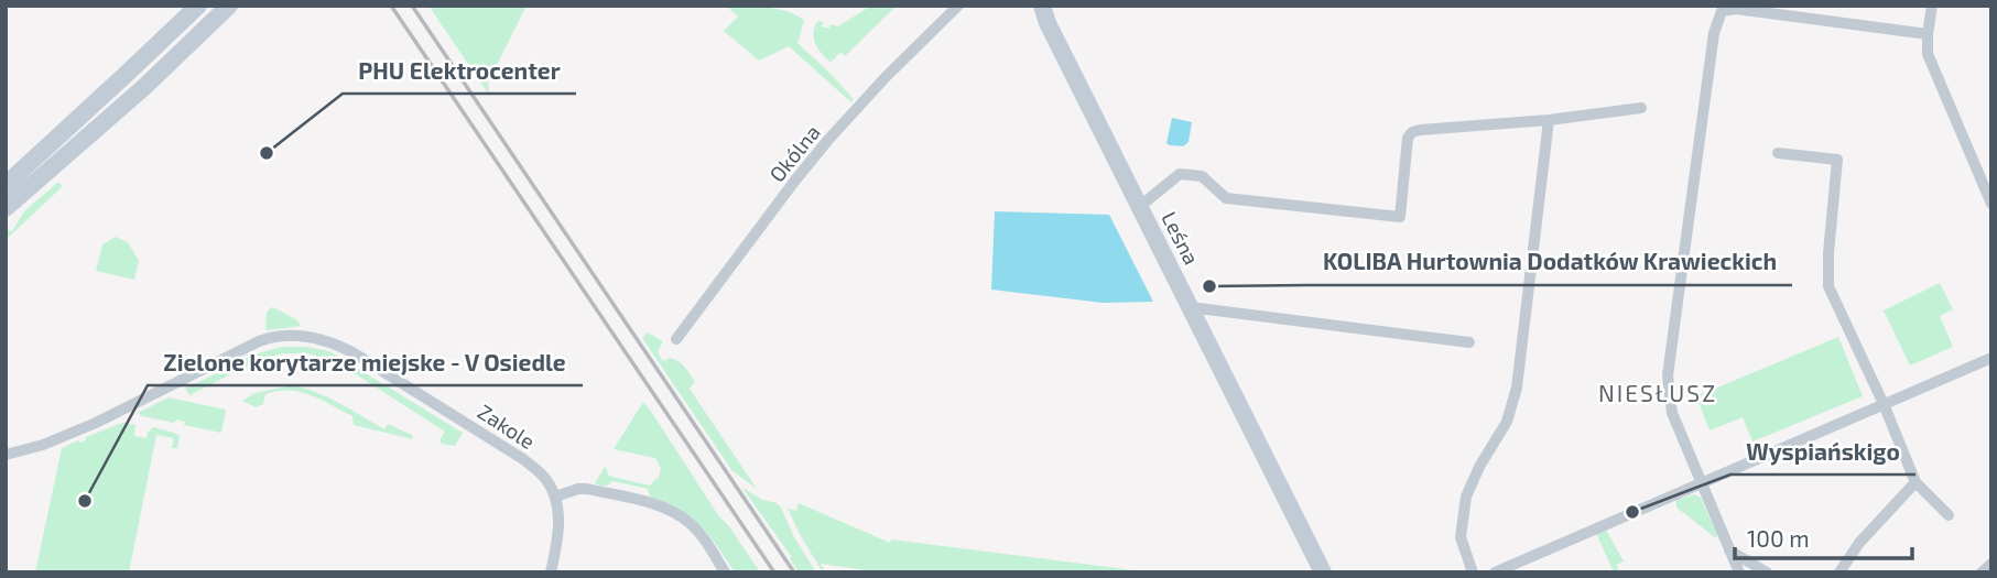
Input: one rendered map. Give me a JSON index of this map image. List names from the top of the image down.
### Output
{
  "streets": {
    "street": ["Okólna", "Leśna", "Zakole"]
  },
  "districts": ["NIESŁUSZ"],
  "places": [
    "PHU Elektrocenter",
    "KOLIBA Hurtownia Dodatków Krawieckich",
    "Zielone korytarze miejske - V Osiedle",
    "Wyspiańskigo"
  ],
  "scale_bar": "100 m"
}
